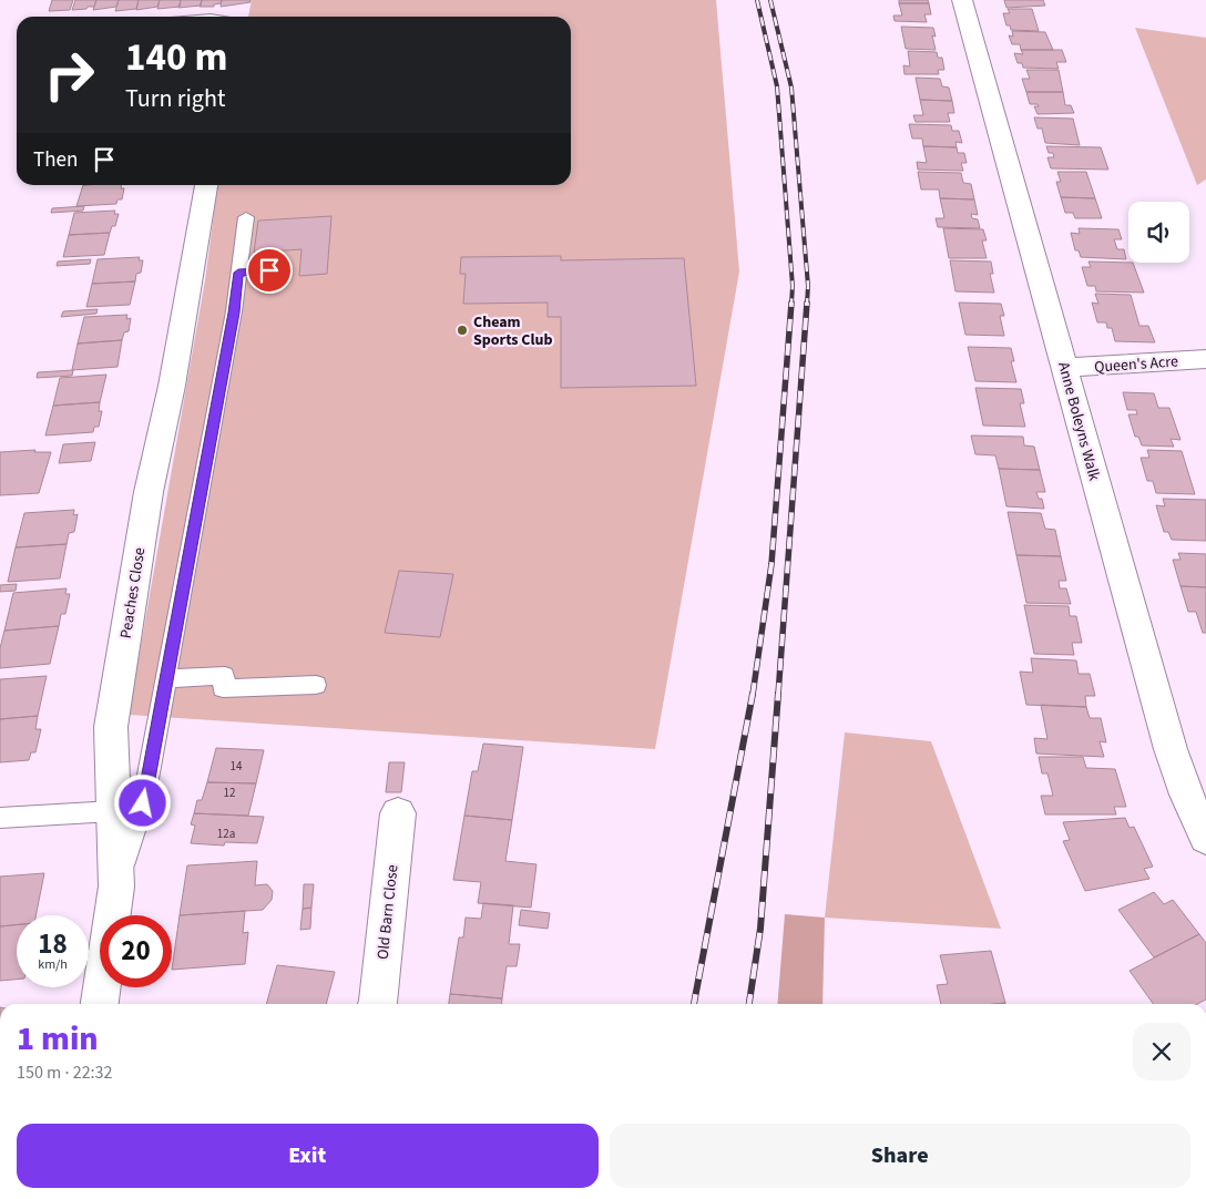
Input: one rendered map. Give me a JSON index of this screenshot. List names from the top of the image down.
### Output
{
  "streets": {
    "street": [
      "Queen's Acre",
      "Anne Boleyns Walk",
      "Peaches Close",
      "Old Barn Close"
    ]
  },
  "crossings": [
    ["Queen's Acre", "Anne Boleyns Walk"]
  ],
  "places": ["Cheam Sports Club"],
  "house_numbers": ["14", "12", "12a"],
  "page": {
    "turn": ["140 m", "Turn right"],
    "then": "Then",
    "speed": "18 km/h",
    "limit": "20",
    "heading": ["1 min", "150 m · 22:32"],
    "buttons": ["Exit", "Share"]
  }
}
